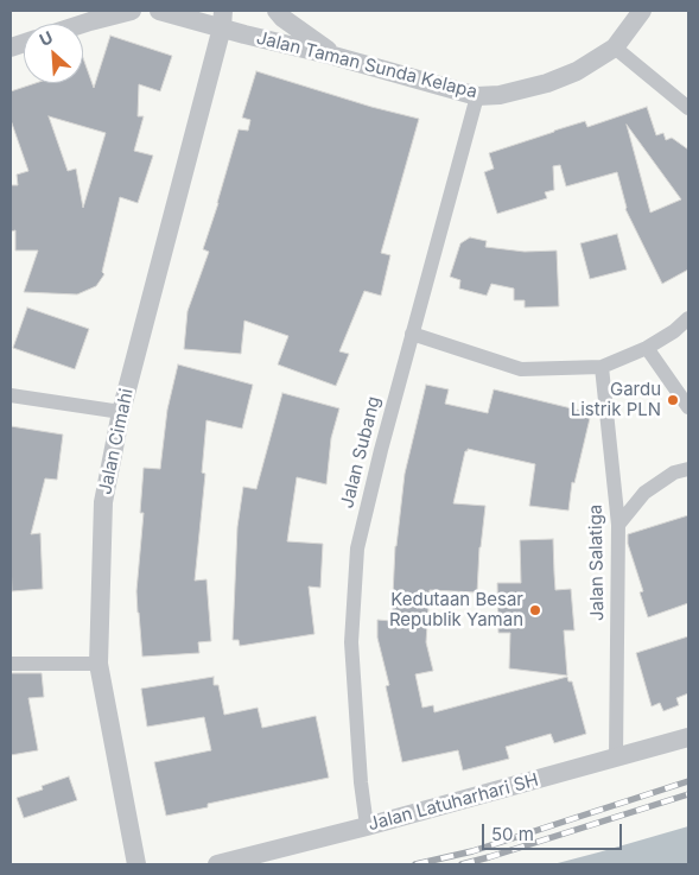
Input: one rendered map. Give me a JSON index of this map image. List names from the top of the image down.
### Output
{
  "streets": {
    "street": [
      "Jalan Taman Sunda Kelapa",
      "Jalan Cimahi",
      "Jalan Subang",
      "Jalan Salatiga",
      "Jalan Latuharhari SH"
    ]
  },
  "crossings": [
    ["Jalan Taman Sunda Kelapa", "Jalan Cimahi"],
    ["Jalan Taman Sunda Kelapa", "Jalan Subang"],
    ["Jalan Subang", "Jalan Latuharhari SH"],
    ["Jalan Salatiga", "Jalan Latuharhari SH"]
  ],
  "places": ["Gardu Listrik PLN", "Kedutaan Besar Republik Yaman"],
  "scale_bar": "50 m",
  "north": "top left"
}
